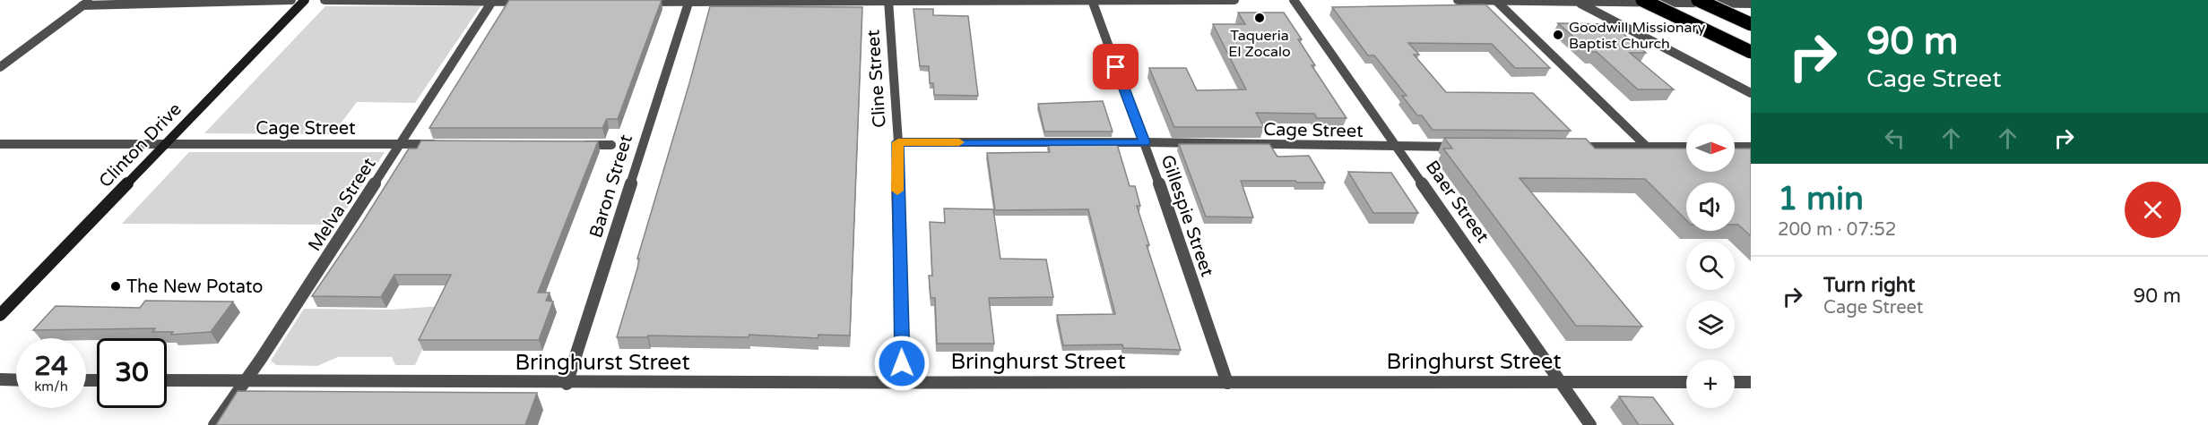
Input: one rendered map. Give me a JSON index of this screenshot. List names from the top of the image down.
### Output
{
  "streets": {
    "main road": ["Clinton Drive"],
    "street": [
      "Cline Street",
      "Cage Street",
      "Baron Street",
      "Baer Street",
      "Melva Street",
      "Gillespie Street",
      "Bringhurst Street"
    ]
  },
  "crossings": [
    ["Cline Street", "Cage Street"],
    ["Cline Street", "Bringhurst Street"],
    ["Cage Street", "Clinton Drive"],
    ["Cage Street", "Baer Street"],
    ["Cage Street", "Melva Street"],
    ["Cage Street", "Gillespie Street"],
    ["Baron Street", "Bringhurst Street"],
    ["Baer Street", "Bringhurst Street"],
    ["Melva Street", "Bringhurst Street"],
    ["Gillespie Street", "Bringhurst Street"]
  ],
  "places": ["Taqueria El Zocalo", "Goodwill Missionary Baptist Church", "The New Potato"],
  "north": "right",
  "page": {
    "turn": ["90 m", "Cage Street"],
    "map_buttons": "+",
    "heading": ["1 min", "200 m · 07:52"],
    "list": [
      {
        "name": "Turn right",
        "note": "Cage Street",
        "value": "90 m"
      }
    ],
    "speed": "24 km/h",
    "limit": "30"
  }
}
